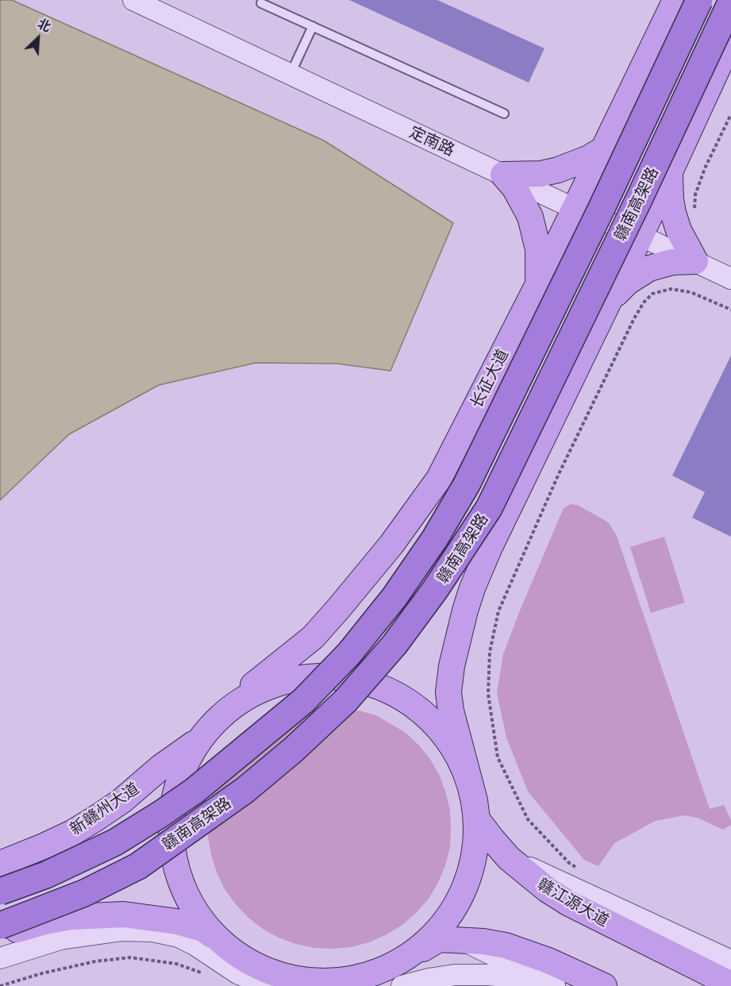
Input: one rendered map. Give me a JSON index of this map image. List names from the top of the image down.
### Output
{
  "streets": {
    "highway": ["赣南高架路"],
    "main road": ["长征大道", "新赣州大道", "赣江源大道"],
    "street": ["定南路"]
  },
  "crossings": [
    ["定南路", "长征大道"]
  ],
  "north": "top right"
}
